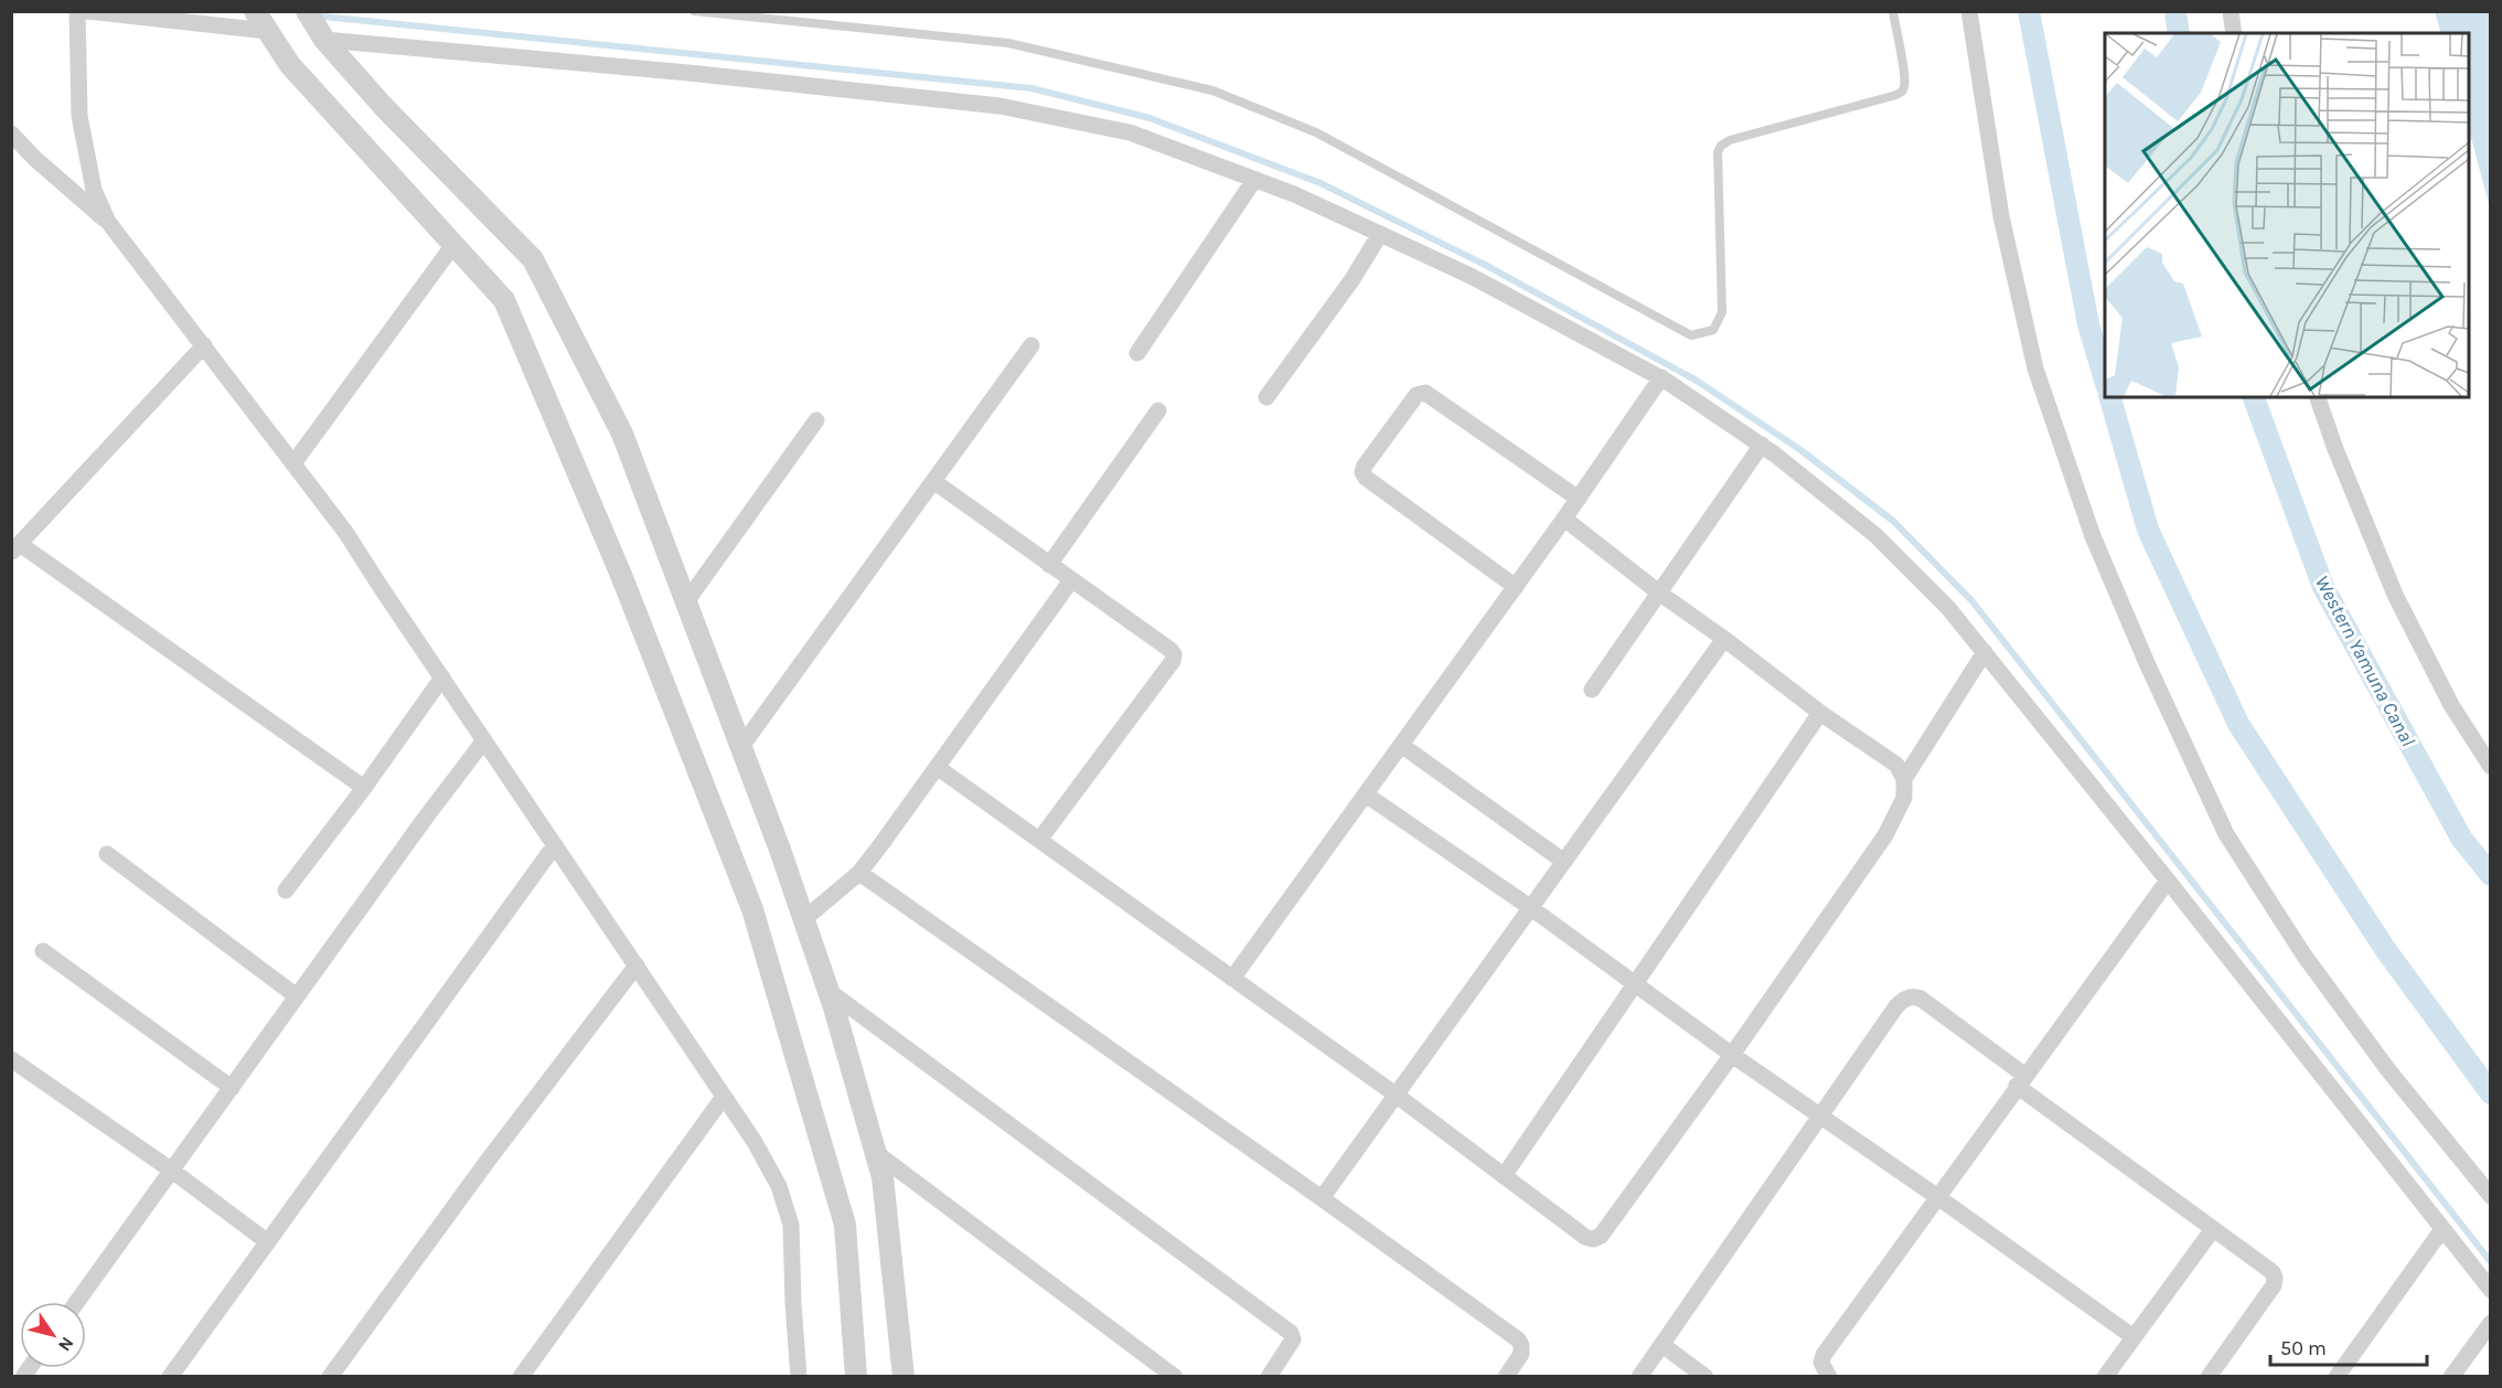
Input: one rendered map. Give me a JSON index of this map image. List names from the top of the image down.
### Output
{
  "water": ["Western Yamuna Canal"],
  "scale_bar": "50 m",
  "north": "bottom right"
}
